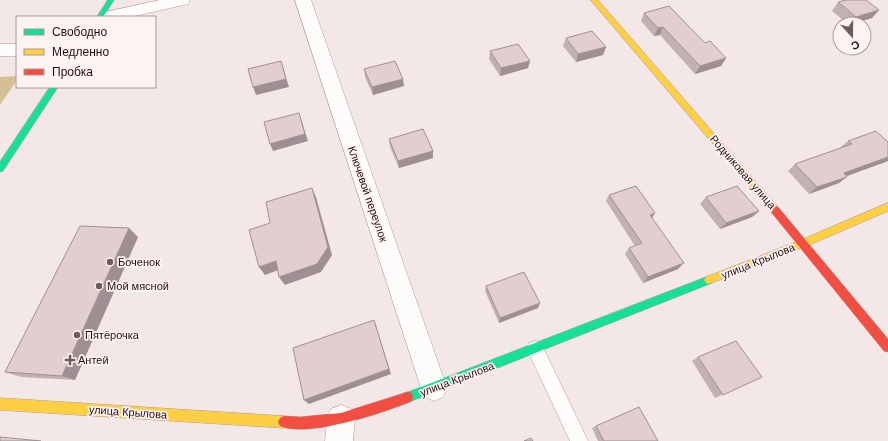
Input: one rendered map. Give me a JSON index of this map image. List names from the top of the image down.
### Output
{
  "streets": {
    "street": ["Родниковая улица", "Ключевой переулок", "улица Крылова"]
  },
  "crossings": [
    ["Родниковая улица", "улица Крылова"],
    ["Ключевой переулок", "улица Крылова"]
  ],
  "places": {
    "other": ["Боченок", "Мой мясной", "Пятёрочка"],
    "health": ["Антей"]
  },
  "legend": ["Свободно", "Медленно", "Пробка"],
  "north": "bottom"
}
